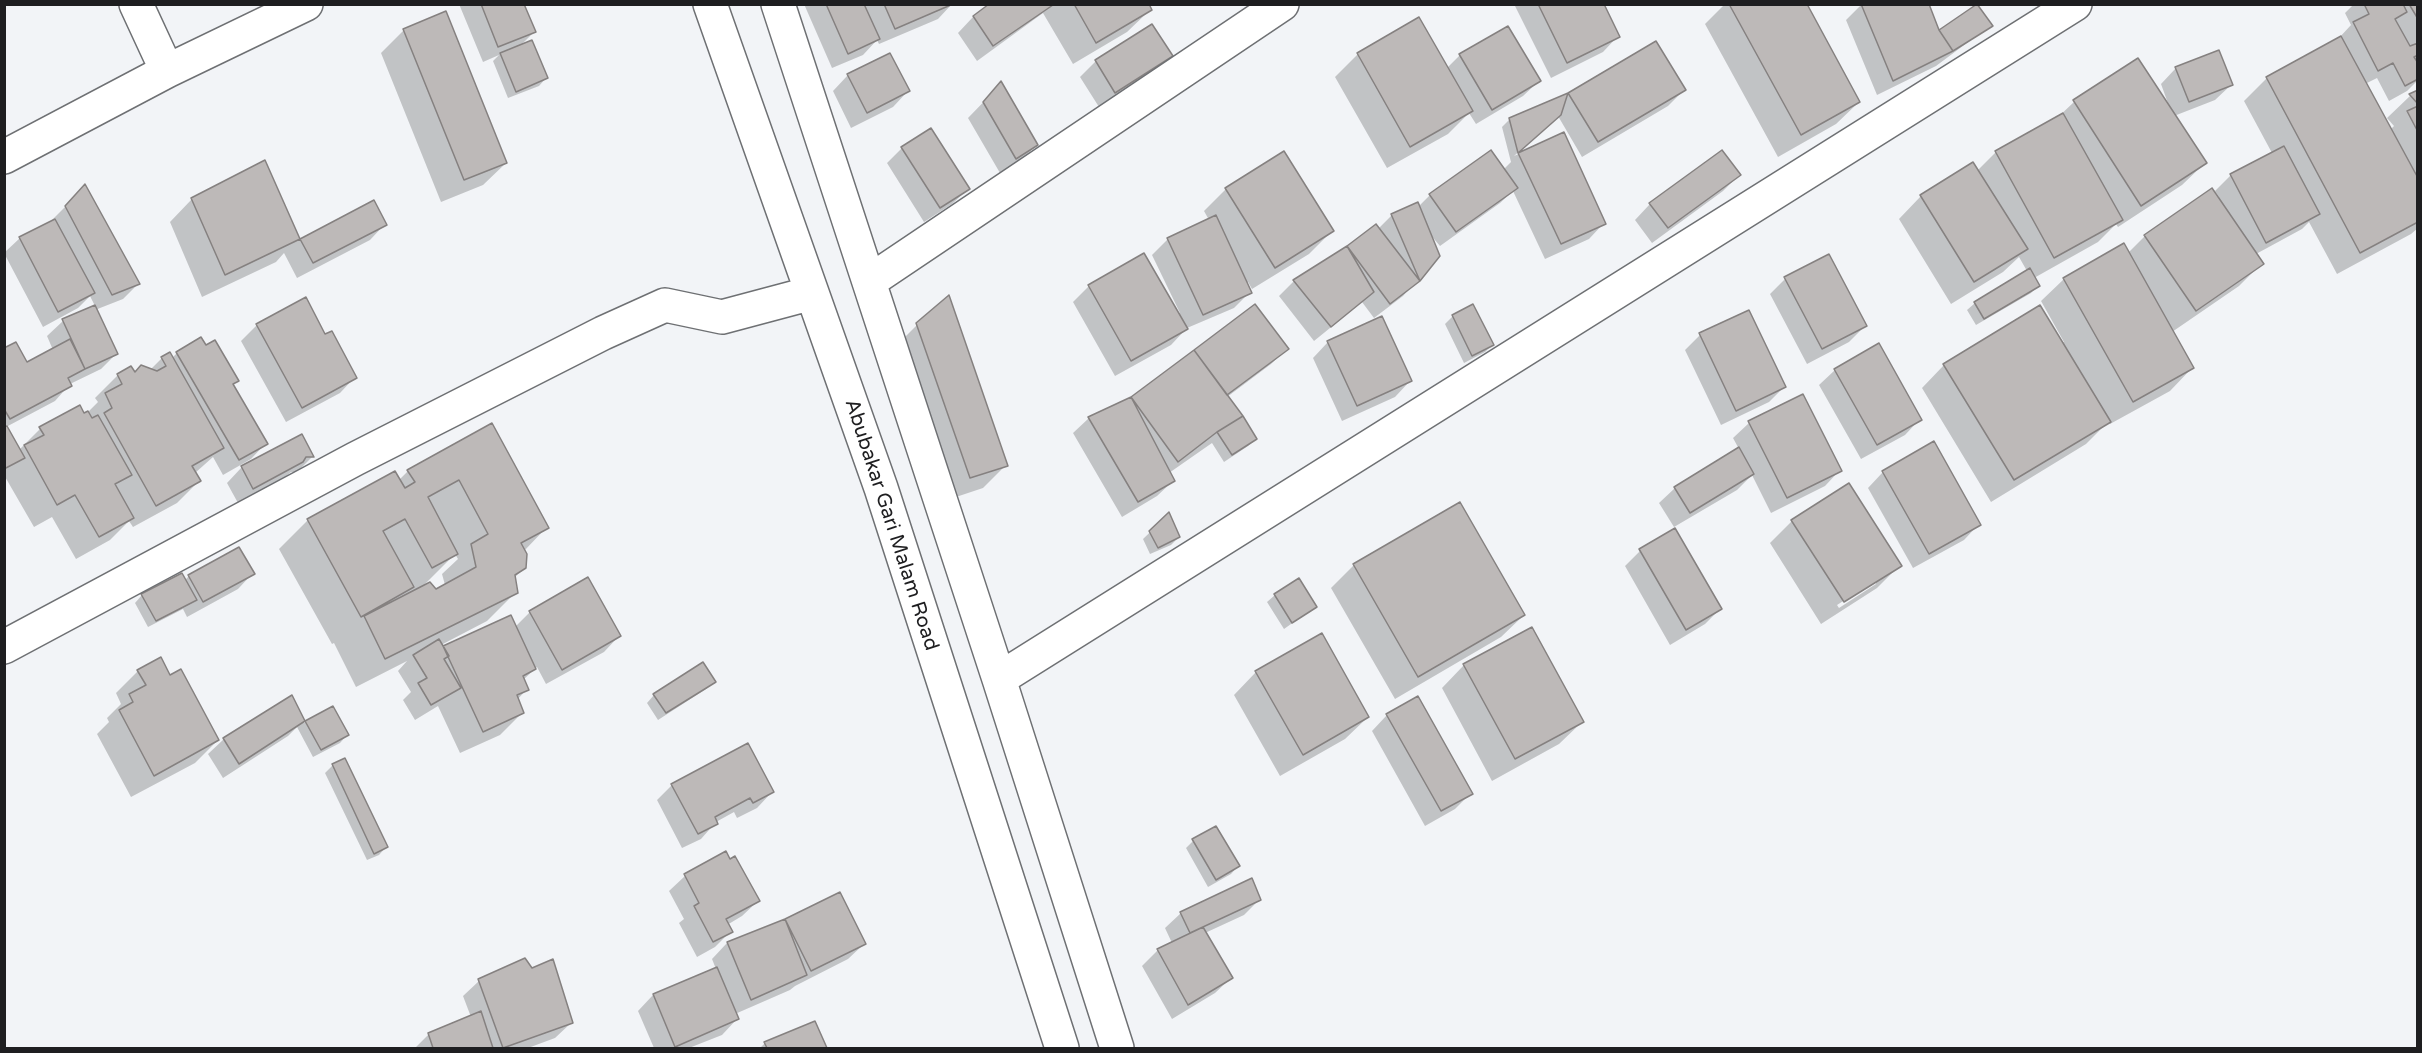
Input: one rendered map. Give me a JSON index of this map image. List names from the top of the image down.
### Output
{
  "streets": {
    "street": ["Abubakar Gari Malam Road"]
  }
}
